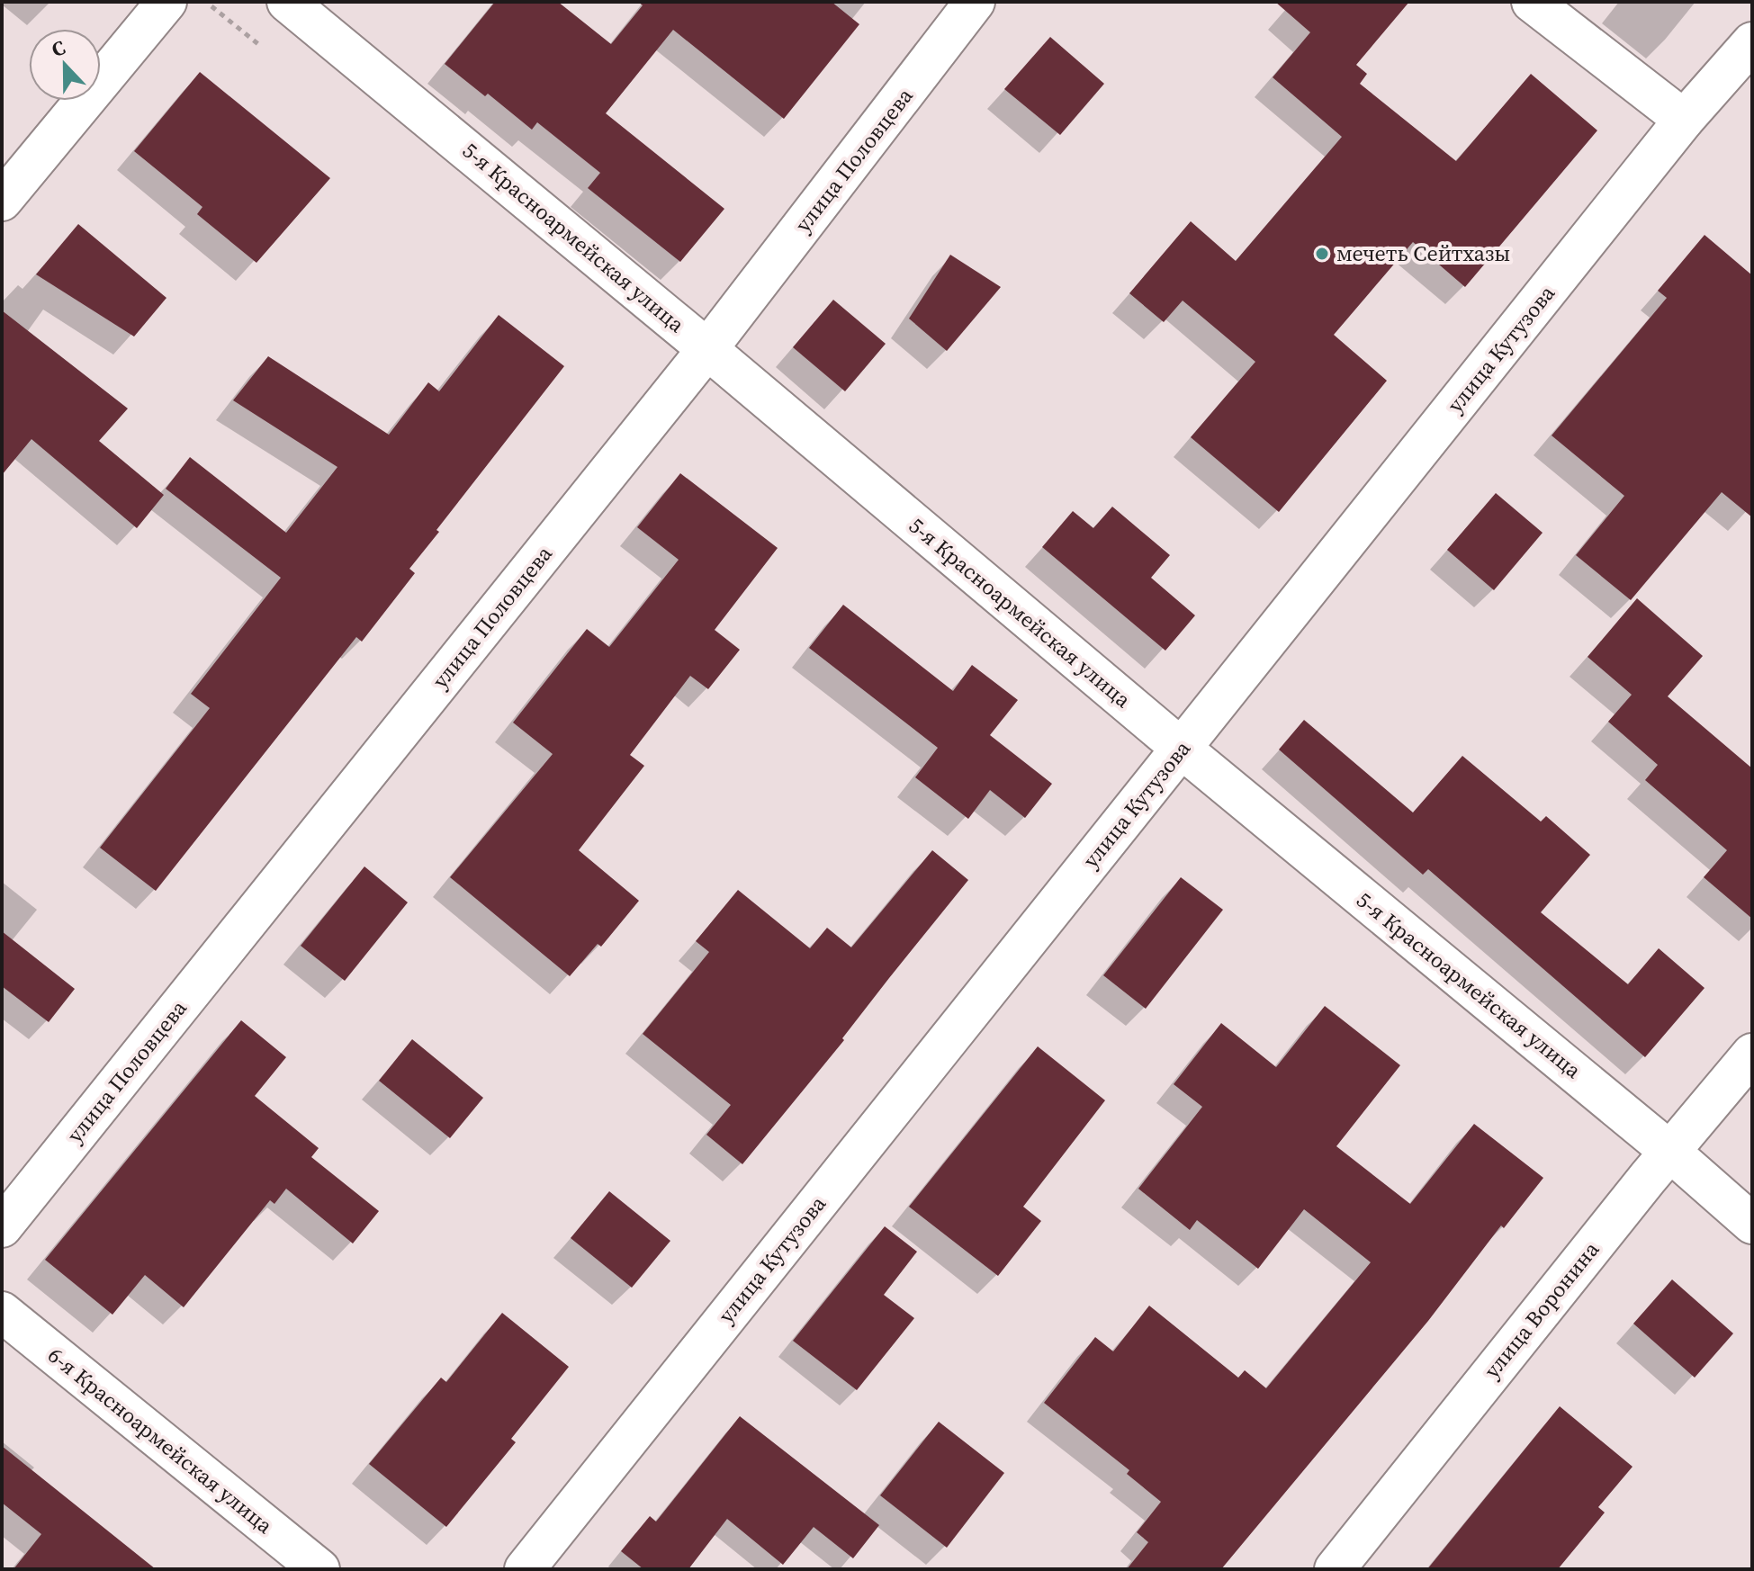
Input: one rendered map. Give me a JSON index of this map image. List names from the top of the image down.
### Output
{
  "streets": {
    "street": [
      "улица Половцева",
      "5-я Красноармейская улица",
      "улица Кутузова",
      "улица Воронина",
      "6-я Красноармейская улица"
    ]
  },
  "crossings": [
    ["улица Половцева", "5-я Красноармейская улица"],
    ["5-я Красноармейская улица", "улица Кутузова"],
    ["5-я Красноармейская улица", "улица Воронина"]
  ],
  "places": ["мечеть Сейтхазы"],
  "north": "top"
}
